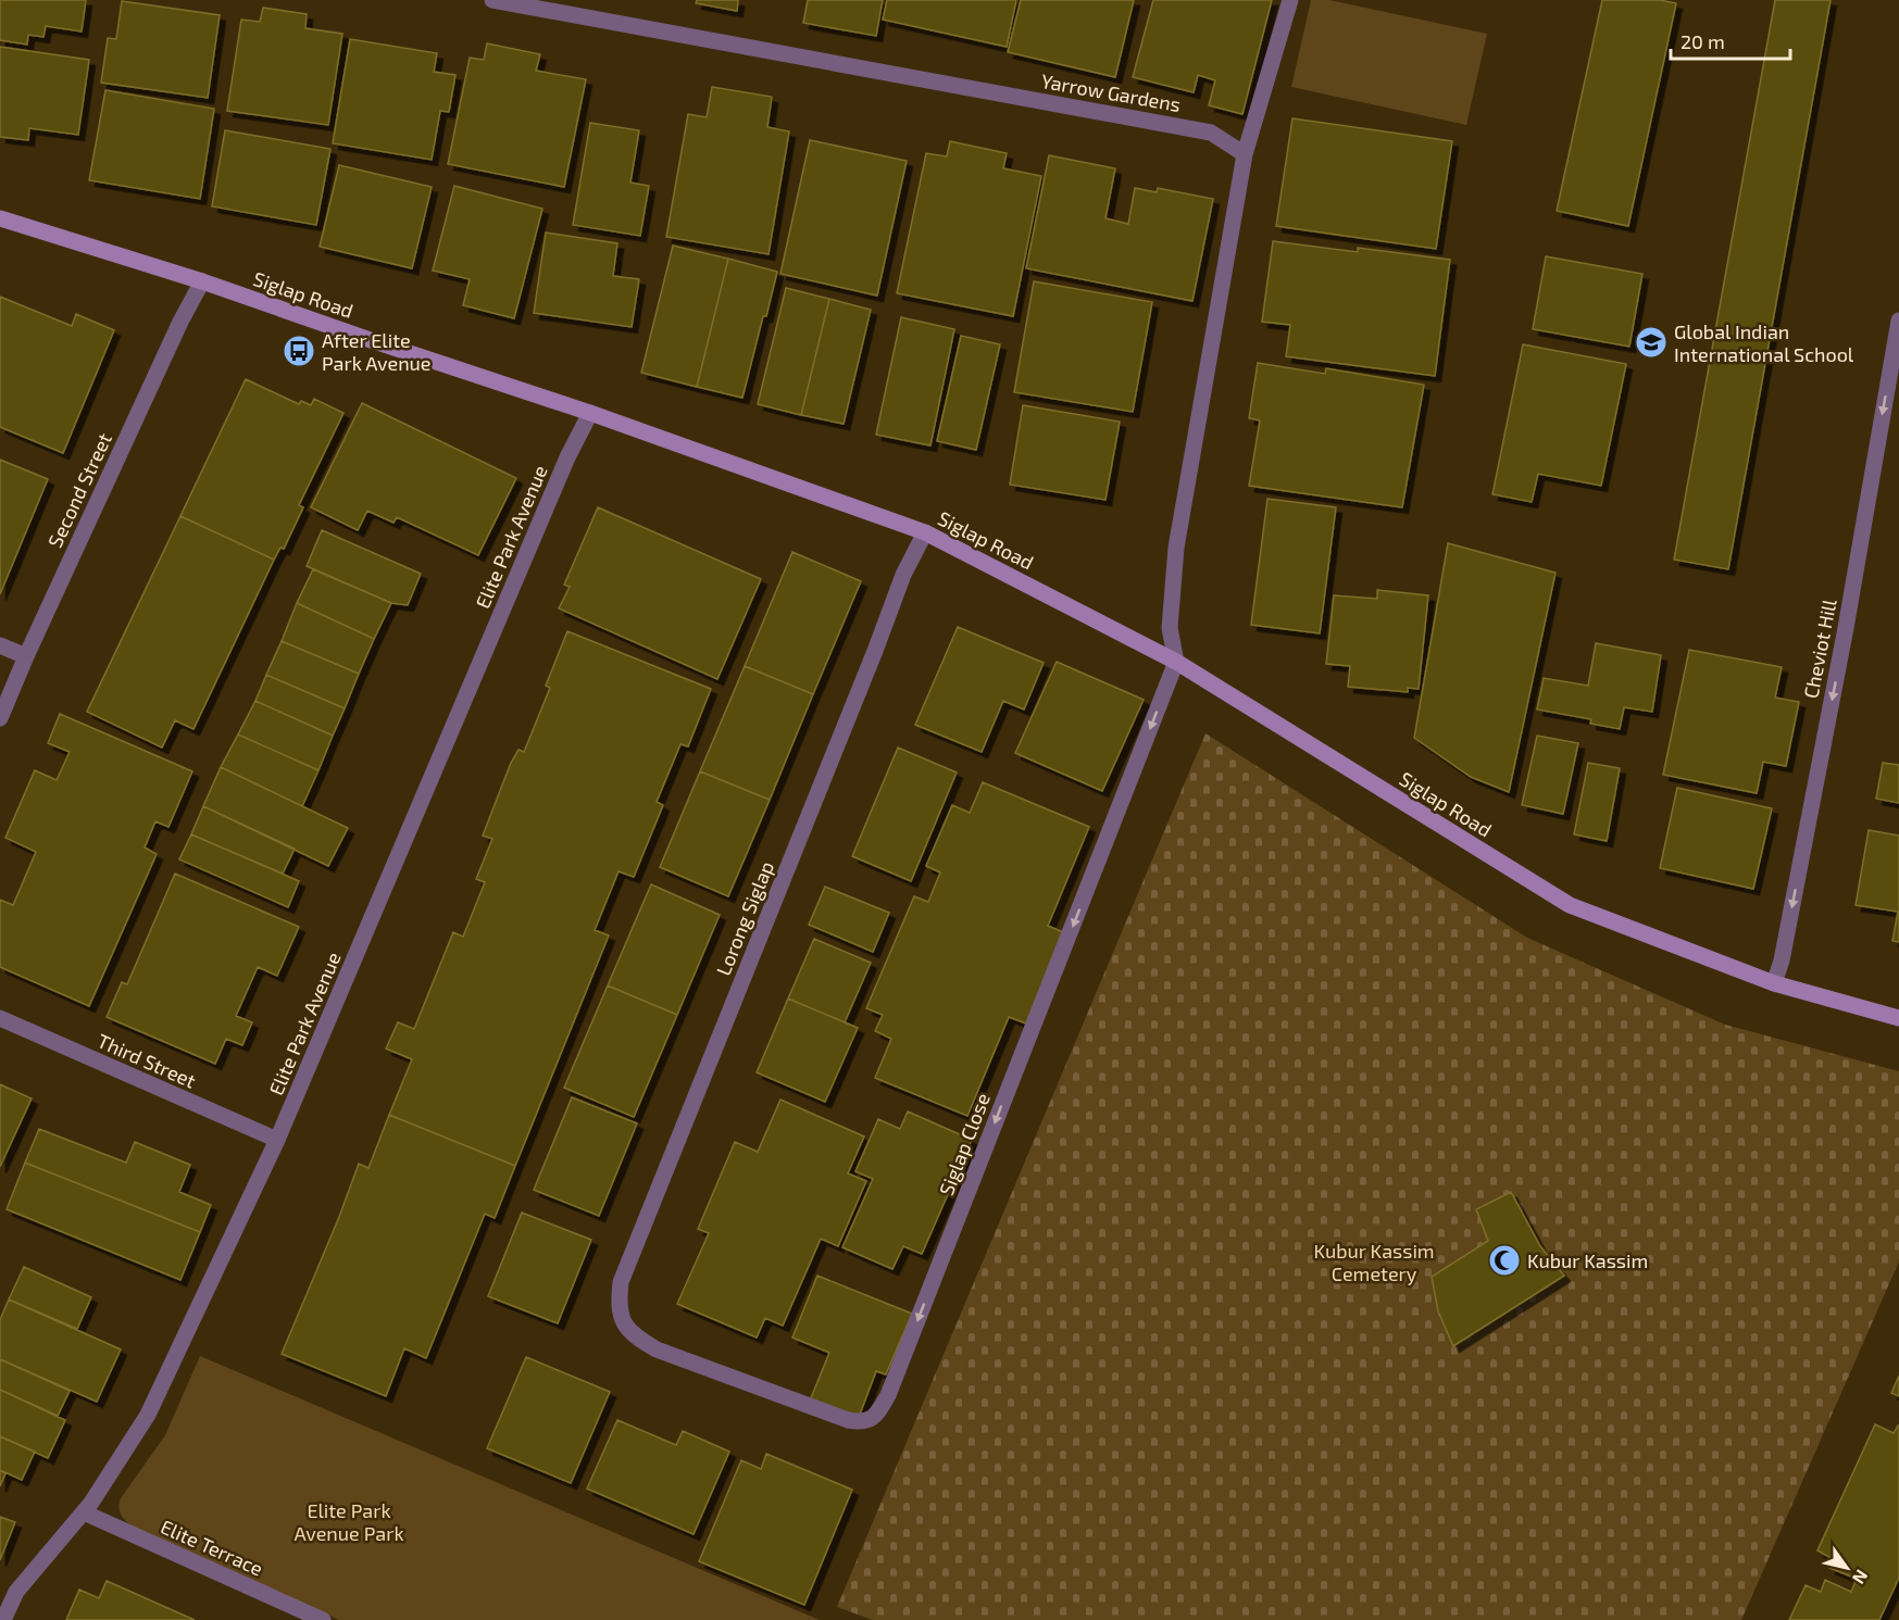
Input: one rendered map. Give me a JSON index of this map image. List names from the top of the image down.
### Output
{
  "streets": {
    "main road": ["Siglap Road"],
    "street": [
      "Yarrow Gardens",
      "Second Street",
      "Elite Park Avenue",
      "Cheviot Hill",
      "Lorong Siglap",
      "Third Street",
      "Siglap Close",
      "Elite Terrace"
    ]
  },
  "crossings": [
    ["Siglap Road", "Second Street"],
    ["Siglap Road", "Elite Park Avenue"],
    ["Siglap Road", "Cheviot Hill"],
    ["Siglap Road", "Lorong Siglap"],
    ["Siglap Road", "Siglap Close"],
    ["Elite Park Avenue", "Third Street"],
    ["Elite Park Avenue", "Elite Terrace"],
    ["Lorong Siglap", "Siglap Close"]
  ],
  "one_way": ["Cheviot Hill"],
  "parks": ["Kubur Kassim Cemetery", "Elite Park Avenue Park"],
  "places": {
    "school or university": ["Global Indian International School"],
    "bus stop": ["After Elite Park Avenue"],
    "mosque": ["Kubur Kassim"]
  },
  "scale_bar": "20 m",
  "north": "bottom right"
}
